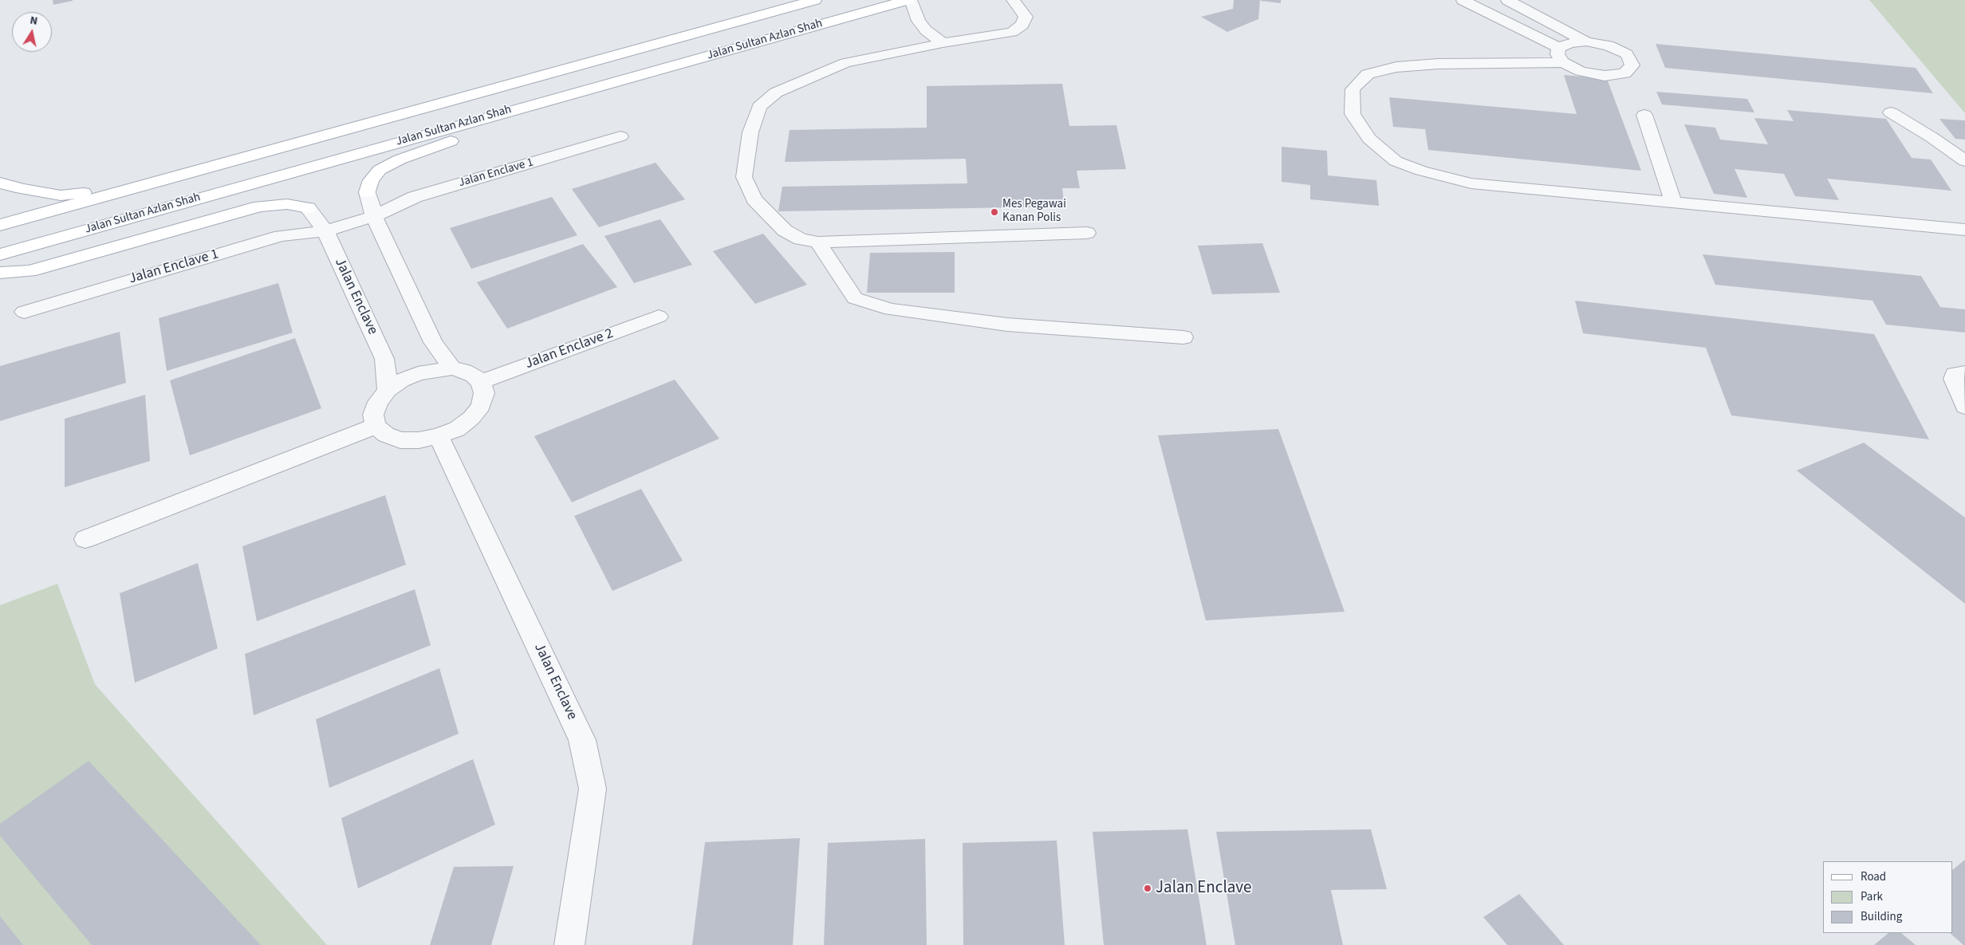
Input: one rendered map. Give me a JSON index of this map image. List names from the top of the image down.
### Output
{
  "streets": {
    "main road": ["Jalan Sultan Azlan Shah"],
    "street": ["Jalan Enclave 1", "Jalan Enclave", "Jalan Enclave 2"]
  },
  "crossings": [
    ["Jalan Enclave 1", "Jalan Enclave"],
    ["Jalan Enclave", "Jalan Enclave 2"]
  ],
  "places": ["Mes Pegawai Kanan Polis", "Jalan Enclave"],
  "legend": ["Road", "Park", "Building"],
  "north": "top"
}
